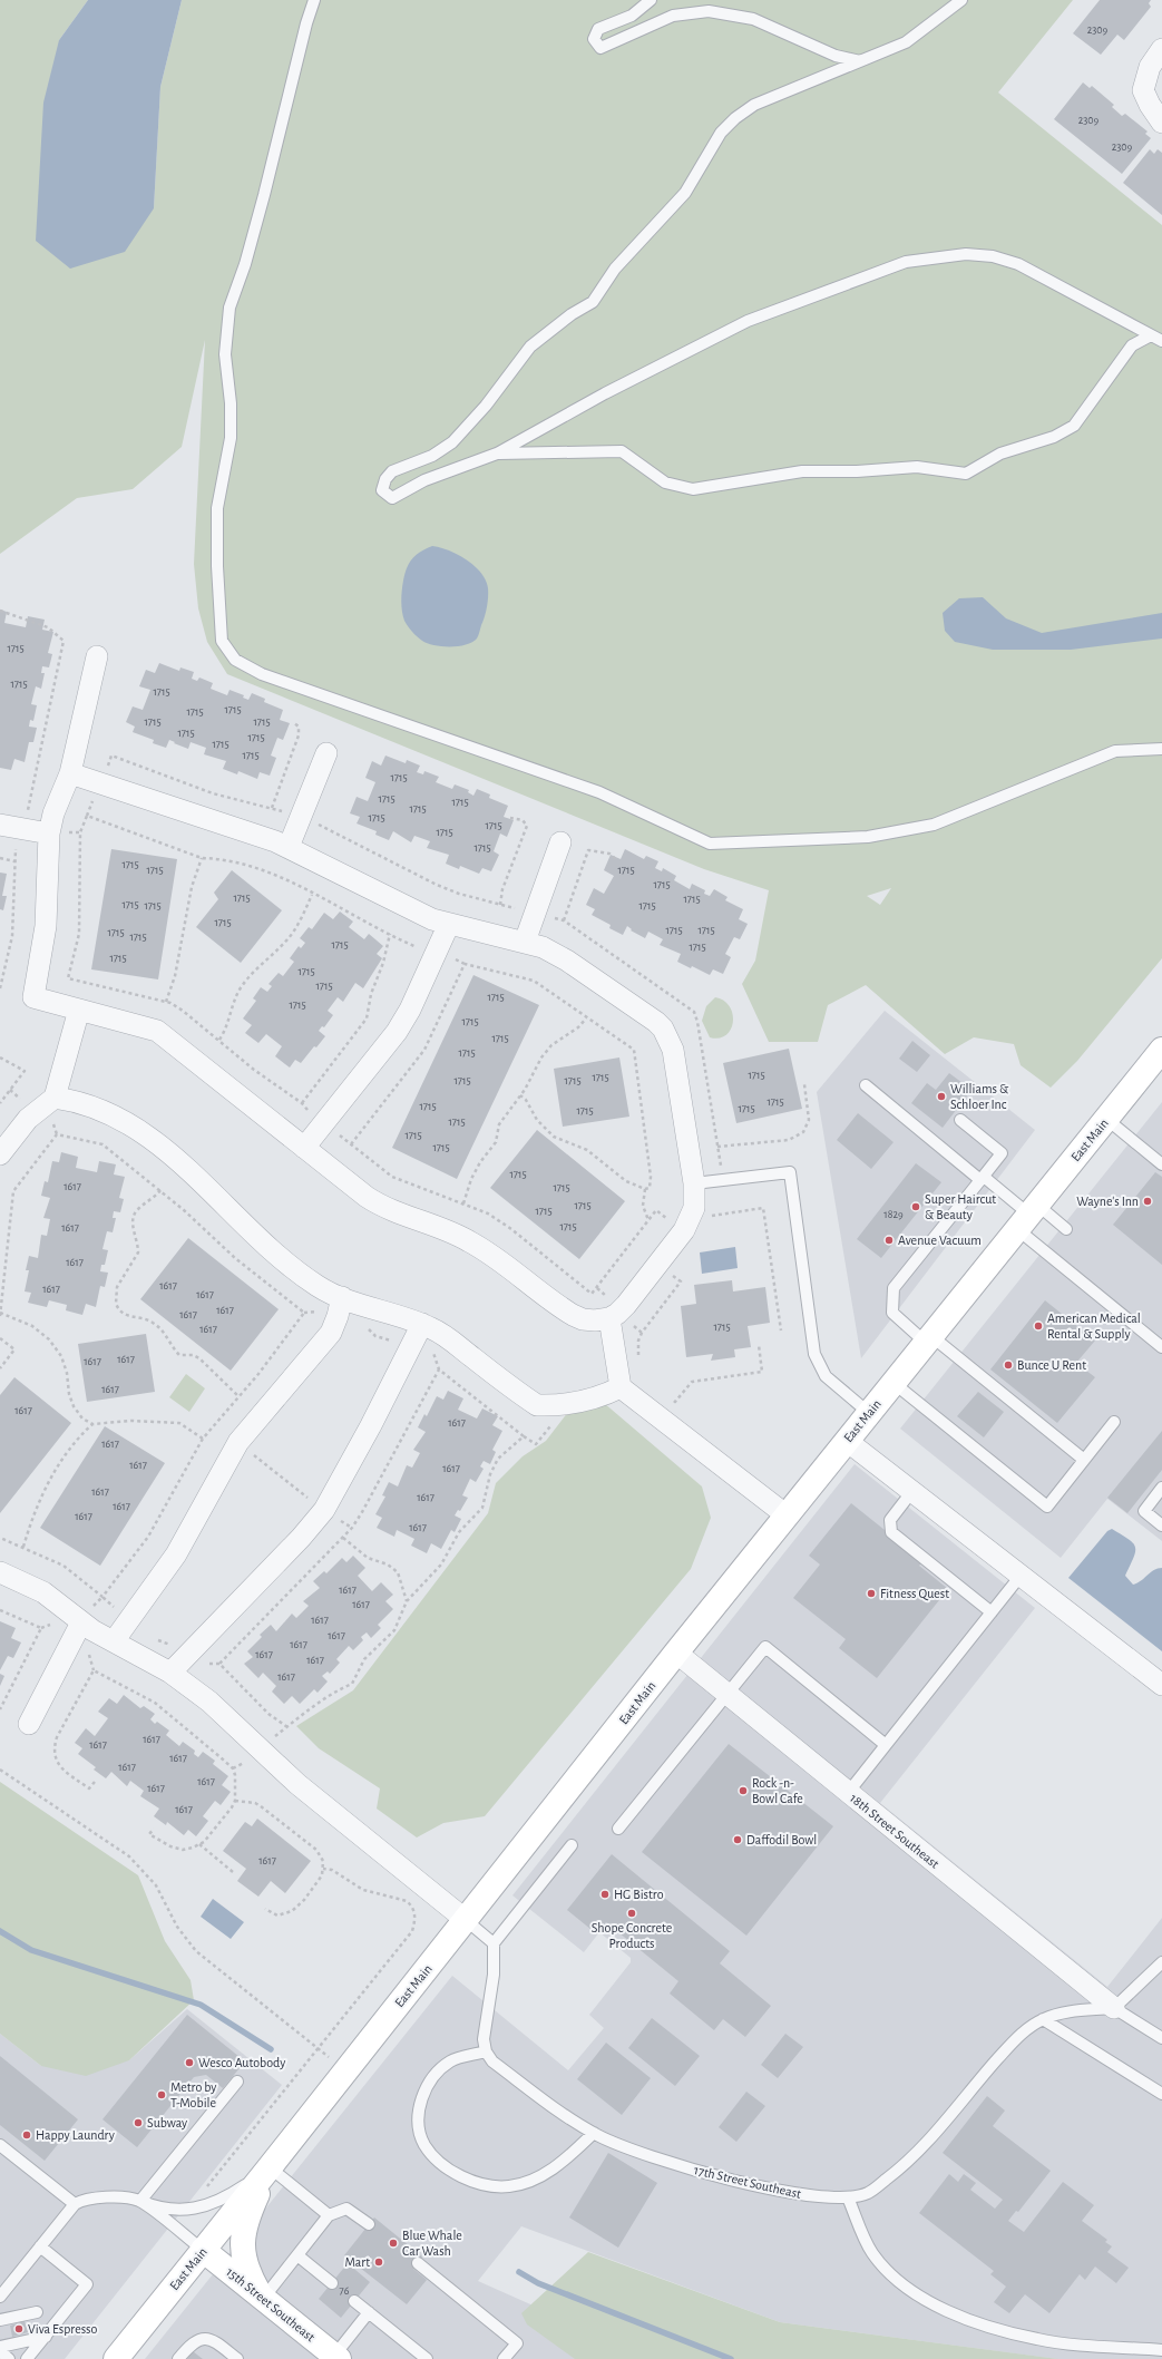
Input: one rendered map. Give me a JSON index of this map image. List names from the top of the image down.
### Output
{
  "streets": {
    "main road": ["East Main", "15th Street Southeast"],
    "street": ["18th Street Southeast"],
    "lane": ["17th Street Southeast"]
  },
  "crossings": [
    ["East Main", "18th Street Southeast"],
    ["East Main", "15th Street Southeast"],
    ["18th Street Southeast", "17th Street Southeast"]
  ],
  "places": [
    "Williams & Schloer Inc",
    "Wayne's Inn",
    "Super Haircut & Beauty",
    "Avenue Vacuum",
    "American Medical Rental & Supply",
    "Bunce U Rent",
    "Fitness Quest",
    "Rock -n- Bowl Cafe",
    "Daffodil Bowl",
    "HG Bistro",
    "Shope Concrete Products",
    "Wesco Autobody",
    "Metro by T-Mobile",
    "Subway",
    "Happy Laundry",
    "Blue Whale Car Wash",
    "Mart",
    "Viva Espresso"
  ],
  "house_numbers": [
    "2309",
    "2309",
    "2309",
    "1715",
    "1715",
    "1715",
    "1715",
    "1715",
    "1715",
    "1715",
    "1715",
    "1715",
    "1715",
    "1715",
    "1715",
    "1715",
    "1715",
    "1715",
    "1715",
    "1715",
    "1715",
    "1715",
    "1715",
    "1715",
    "1715",
    "1715",
    "1715",
    "1715",
    "1715",
    "1715",
    "1715",
    "1715",
    "1715",
    "1715",
    "1715",
    "1715",
    "1715",
    "1715",
    "1715",
    "1715",
    "1715",
    "1715",
    "1715",
    "1715",
    "1715",
    "1715",
    "1715",
    "1715",
    "1715",
    "1715",
    "1715",
    "1715",
    "1715",
    "1715",
    "1715",
    "1715",
    "1715",
    "1715",
    "1617",
    "1715",
    "1715",
    "1715",
    "1829",
    "1715",
    "1617",
    "1617",
    "1617",
    "1617",
    "1617",
    "1617",
    "1617",
    "1715",
    "1617",
    "1617",
    "1617",
    "1617",
    "1617",
    "1617",
    "1617",
    "1617",
    "1617",
    "1617",
    "1617",
    "1617",
    "1617",
    "1617",
    "1617",
    "1617",
    "1617",
    "1617",
    "1617",
    "1617",
    "1617",
    "1617",
    "1617",
    "1617",
    "1617",
    "1617",
    "1617",
    "1617",
    "1617",
    "1617",
    "76"
  ]
}
